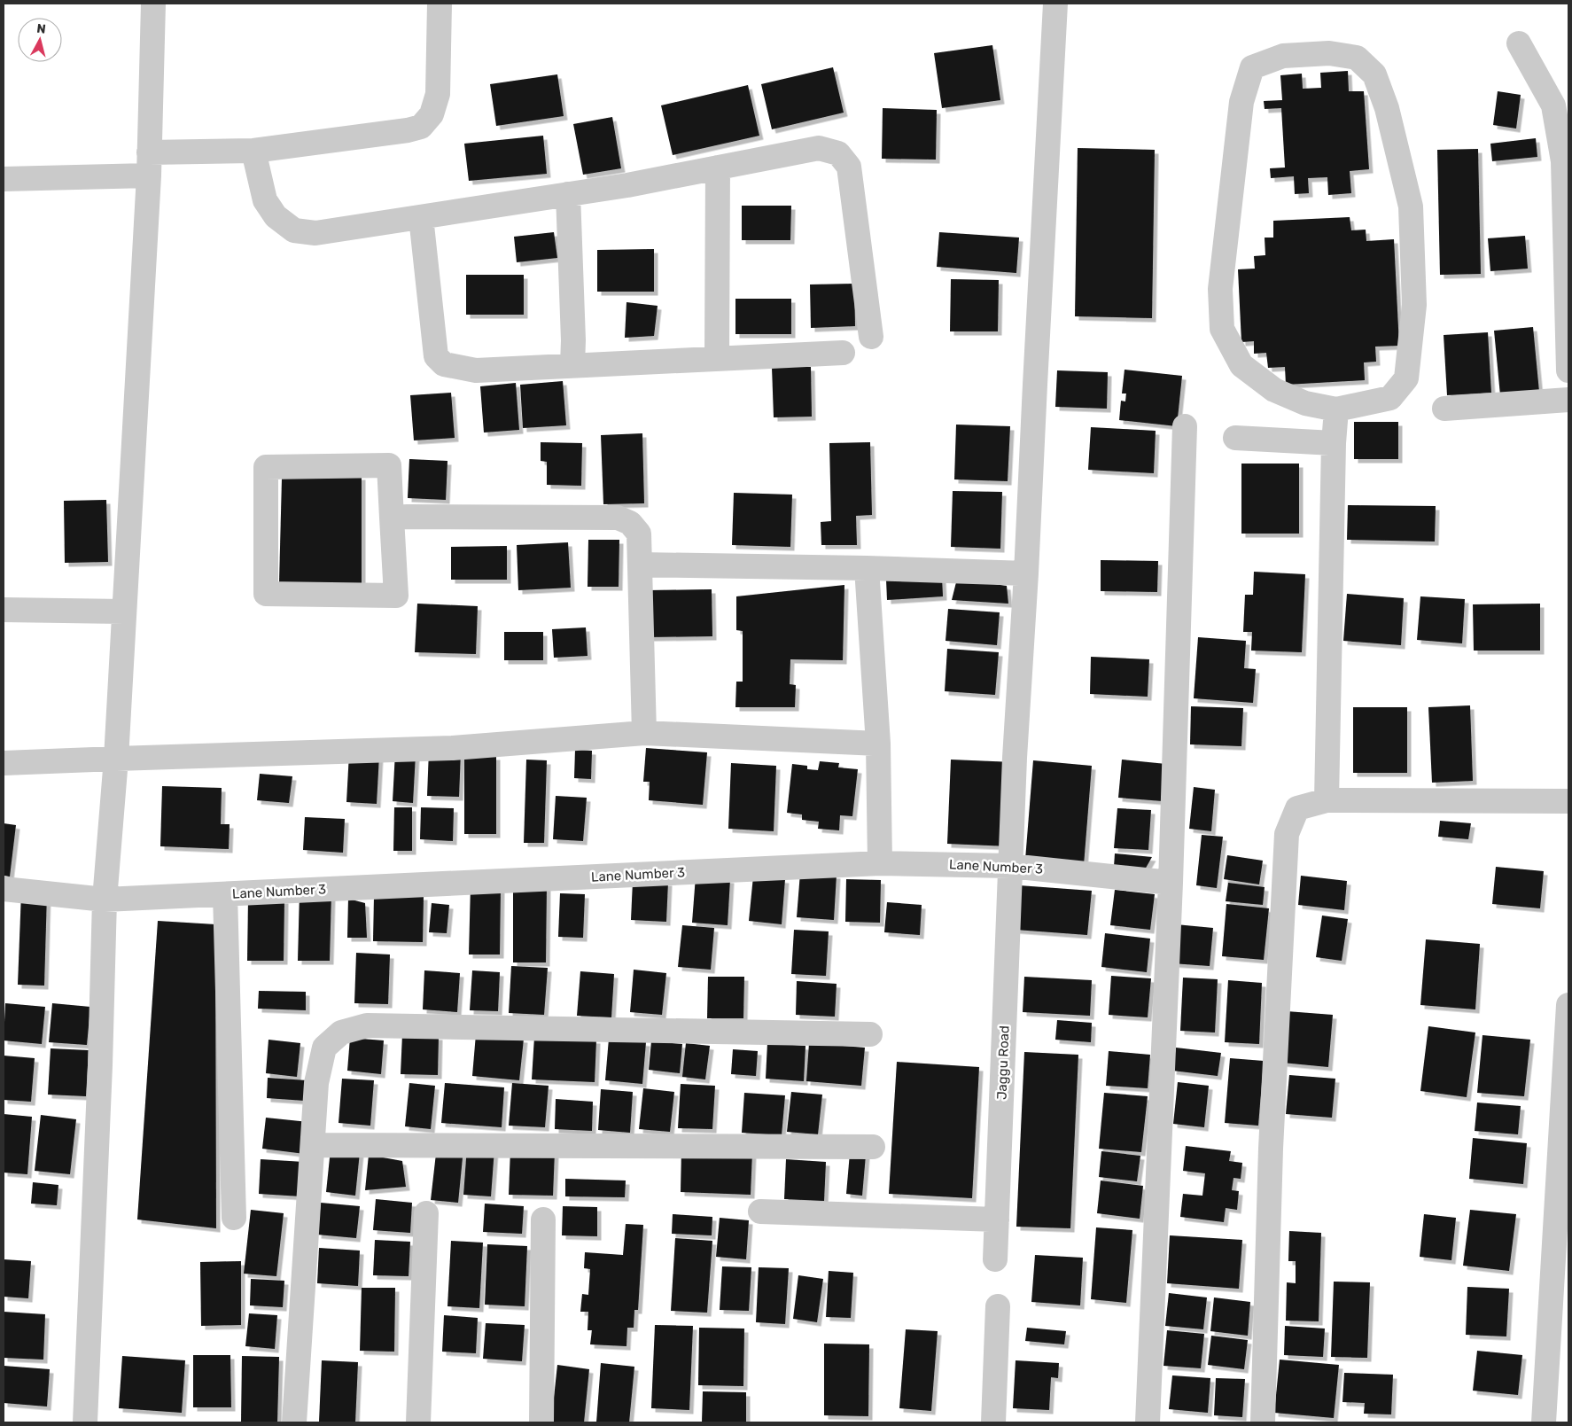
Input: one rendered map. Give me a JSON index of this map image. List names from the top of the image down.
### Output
{
  "streets": {
    "street": ["Lane Number 3", "Jaggu Road"]
  },
  "crossings": [
    ["Lane Number 3", "Jaggu Road"]
  ],
  "north": "top"
}
